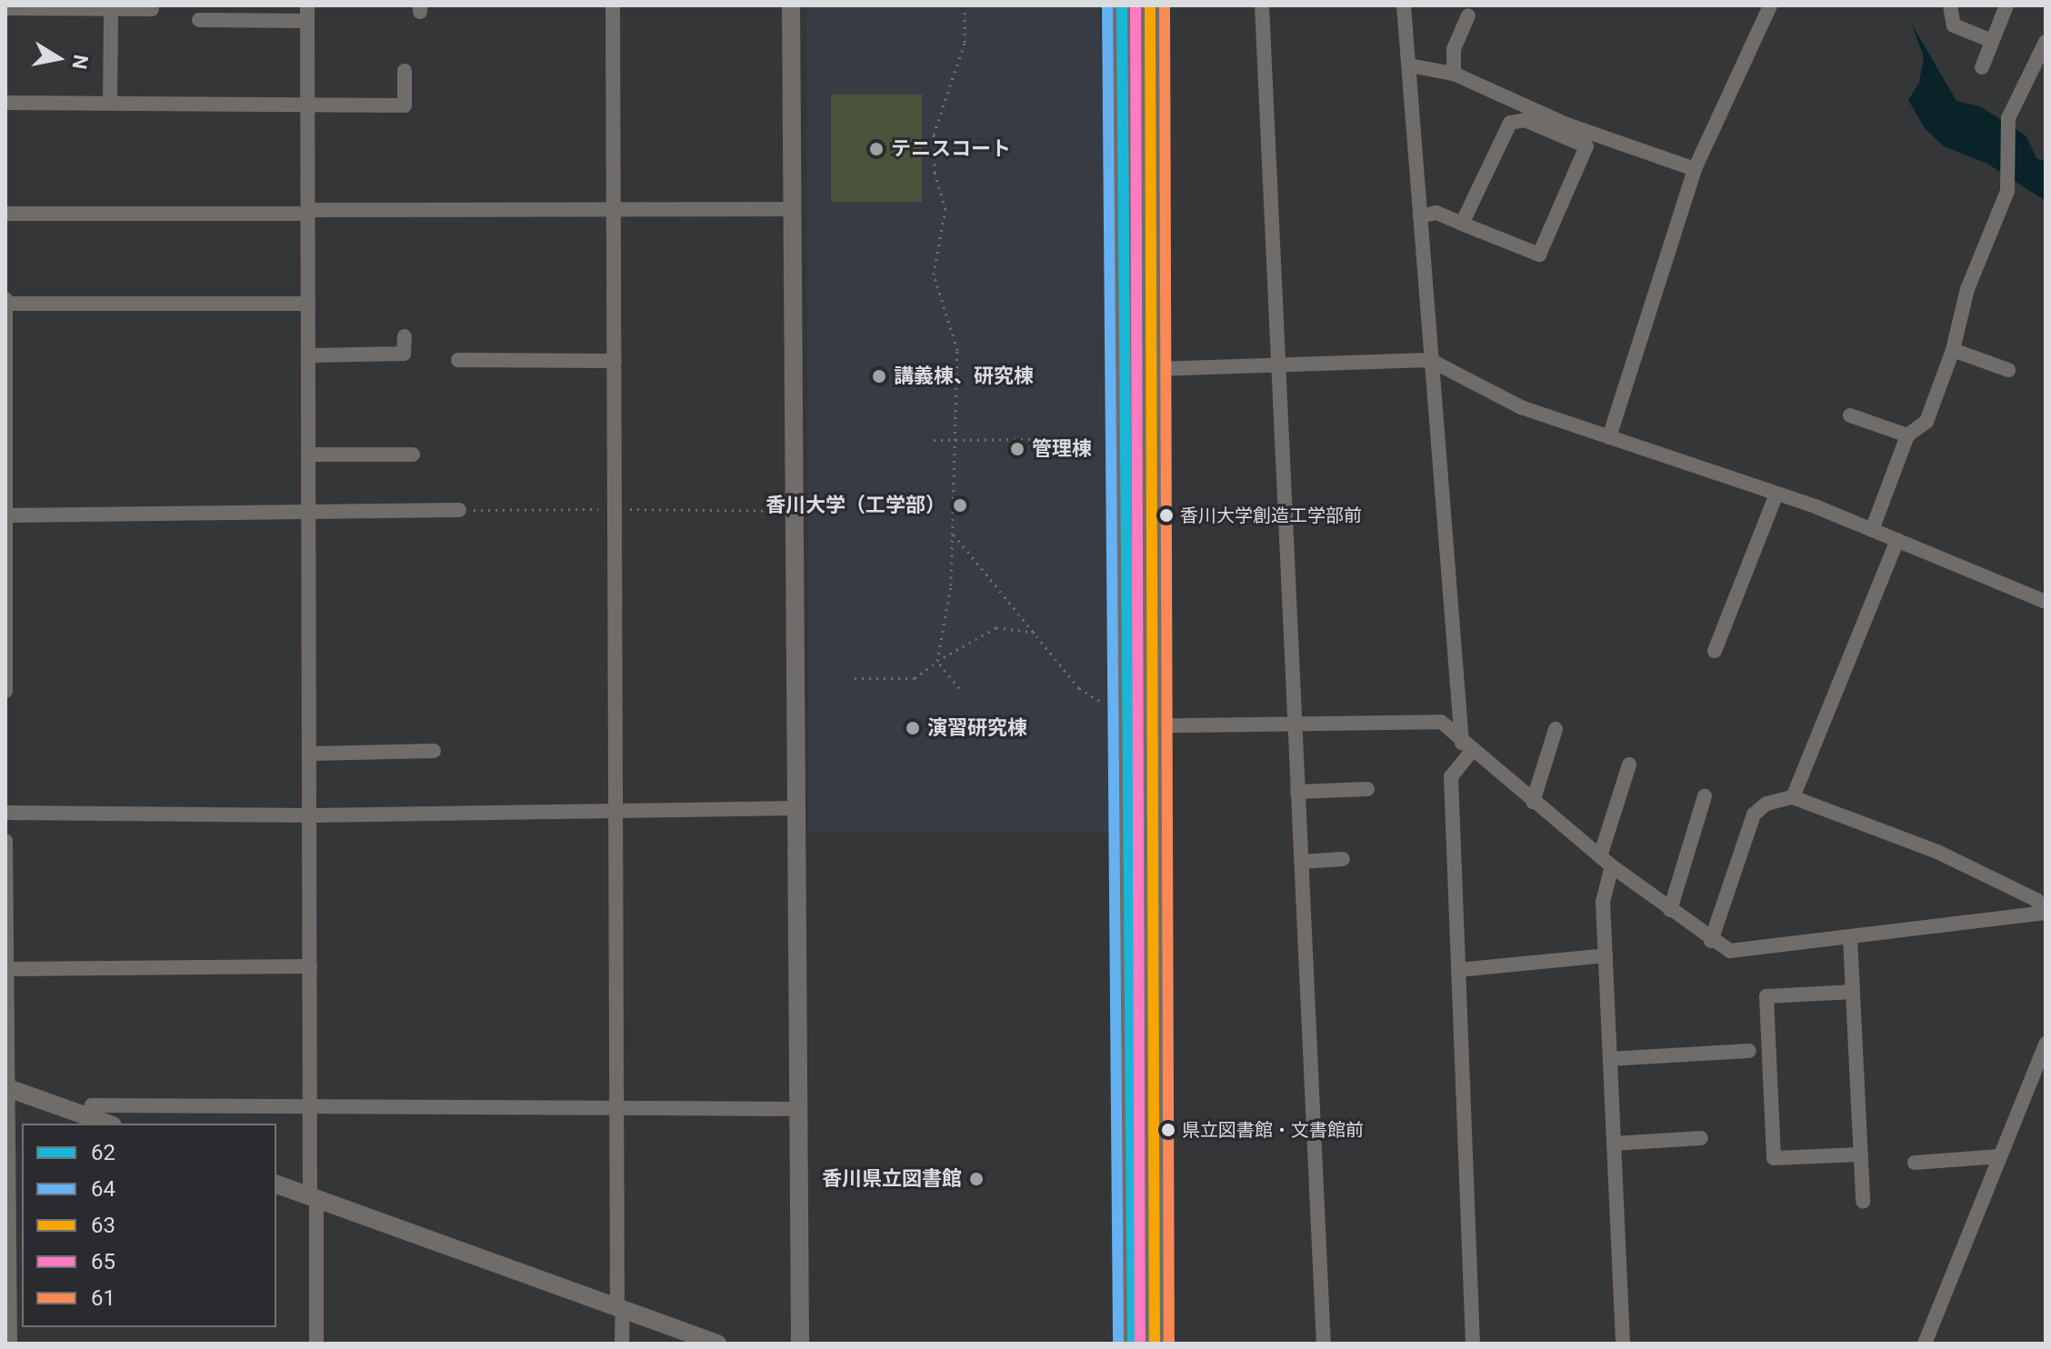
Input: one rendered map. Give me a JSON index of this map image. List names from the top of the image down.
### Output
{
  "places": [
    "テニスコート",
    "講義棟、研究棟",
    "管理棟",
    "香川大学（工学部）",
    "香川大学創造工学部前",
    "演習研究棟",
    "県立図書館・文書館前",
    "香川県立図書館"
  ],
  "lines": [
    "transit line 62",
    "transit line 64",
    "transit line 63",
    "transit line 65",
    "transit line 61"
  ],
  "legend": [
    "62",
    "64",
    "63",
    "65",
    "61"
  ],
  "north": "right"
}
